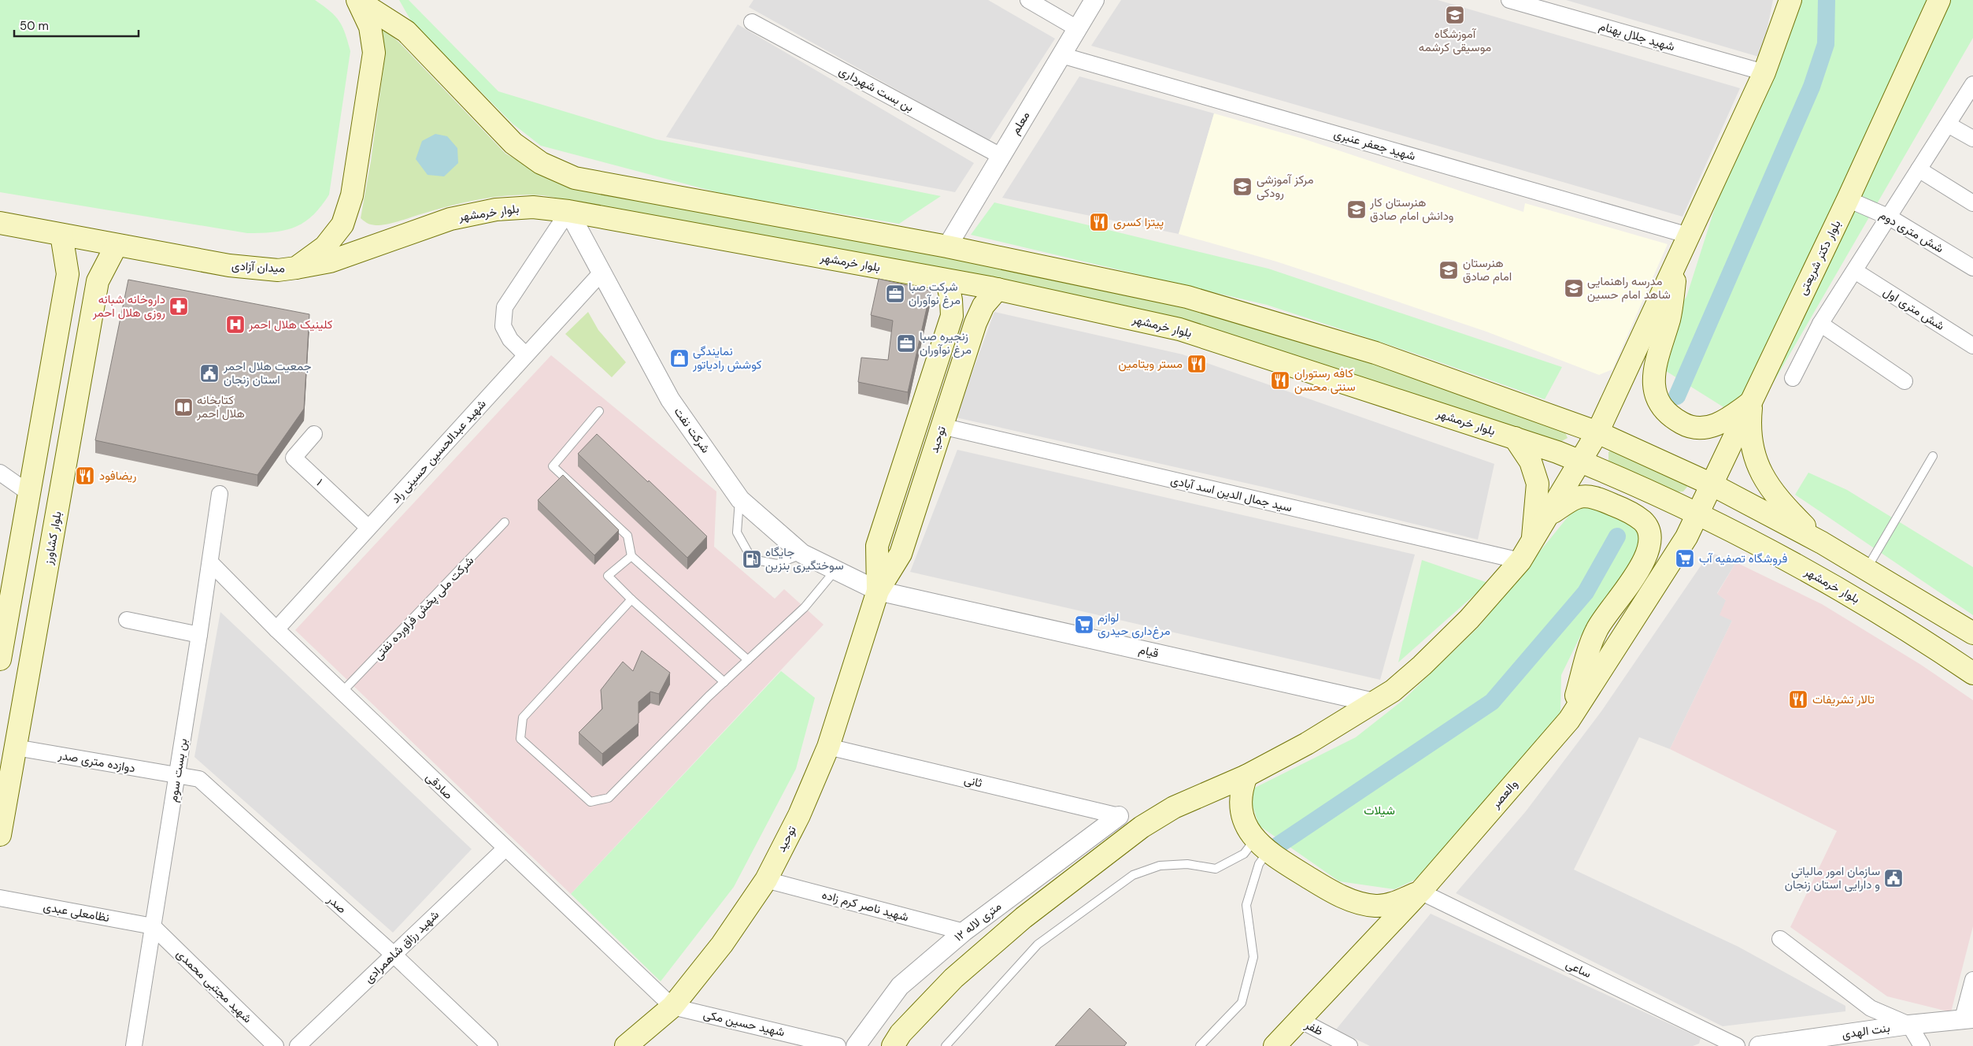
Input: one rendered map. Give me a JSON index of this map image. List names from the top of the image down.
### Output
{
  "streets": {
    "main road": [
      "بلوار خرمشهر",
      "بلوار دکتر شریعتی",
      "میدان آزادی",
      "توحید",
      "بلوار کشاورز",
      "والعصر"
    ],
    "street": [
      "شهید جلال بهنام",
      "بن بست شهرداری",
      "معلم",
      "شهید جعفر عنبری",
      "شش متری دوم",
      "شش متری اول",
      "شرکت نفت",
      "شهید عبدالحسین حسینی راد",
      "۱",
      "سید جمال الدین اسد آبادی",
      "قیام",
      "دوازده متری صدر",
      "بن بست سوم",
      "ثانی",
      "صادقی",
      "صدر",
      "شهید ناصر کرم زاده",
      "نظامعلی عبدی",
      "۱۲ متری لاله",
      "شهید رزاق شاهمرادی",
      "ساعی",
      "شهید مجتبی محمدی",
      "شهید حسین مکی",
      "ظفر",
      "بنت الهدی"
    ],
    "lane": ["شرکت ملی پخش فراورده نفتی"]
  },
  "crossings": [
    ["بن بست شهرداری", "معلم"],
    ["معلم", "شهید جعفر عنبری"],
    ["بلوار خرمشهر", "بلوار دکتر شریعتی"],
    ["بلوار خرمشهر", "میدان آزادی"],
    ["بلوار خرمشهر", "شرکت نفت"],
    ["بلوار خرمشهر", "توحید"],
    ["بلوار خرمشهر", "والعصر"],
    ["شش متری دوم", "بلوار دکتر شریعتی"],
    ["بلوار دکتر شریعتی", "والعصر"],
    ["میدان آزادی", "بلوار کشاورز"],
    ["شرکت نفت", "توحید"],
    ["شرکت نفت", "شهید عبدالحسین حسینی راد"],
    ["شرکت نفت", "قیام"],
    ["توحید", "سید جمال الدین اسد آبادی"],
    ["توحید", "قیام"],
    ["توحید", "ثانی"],
    ["توحید", "صادقی"],
    ["توحید", "شهید ناصر کرم زاده"],
    ["توحید", "شهید حسین مکی"],
    ["شهید عبدالحسین حسینی راد", "۱"],
    ["شهید عبدالحسین حسینی راد", "صادقی"],
    ["بلوار کشاورز", "دوازده متری صدر"],
    ["شرکت ملی پخش فراورده نفتی", "صادقی"],
    ["دوازده متری صدر", "بن بست سوم"],
    ["دوازده متری صدر", "صدر"],
    ["بن بست سوم", "صادقی"],
    ["بن بست سوم", "صدر"],
    ["بن بست سوم", "نظامعلی عبدی"],
    ["بن بست سوم", "شهید مجتبی محمدی"],
    ["ثانی", "۱۲ متری لاله"],
    ["صادقی", "شهید رزاق شاهمرادی"],
    ["صادقی", "شهید حسین مکی"],
    ["والعصر", "ساعی"],
    ["والعصر", "ظفر"],
    ["صدر", "شهید رزاق شاهمرادی"],
    ["شهید ناصر کرم زاده", "۱۲ متری لاله"],
    ["نظامعلی عبدی", "شهید مجتبی محمدی"]
  ],
  "parks": ["شیلات"],
  "places": {
    "school or university": [
      "آموزشگاه موسیقی کرشمه",
      "مرکز آموزشی رودکی",
      "هنرستان کار ودانش امام صادق",
      "هنرستان امام صادق",
      "مدرسه راهنمایی شاهد امام حسین"
    ],
    "restaurant": [
      "پیتزا کسری",
      "مستر ویتامین",
      "کافه رستوران سنتی محسن",
      "ریضافود",
      "تالار تشریفات"
    ],
    "office": ["شرکت صبا مرغ نوآوران", "زنجیره صبا مرغ نوآوران"],
    "pharmacy": ["داروخانه شبانه روزی هلال احمر"],
    "hospital": ["کلینیک هلال احمر"],
    "shop": ["نمایندگی کوشش رادیاتور"],
    "public building": ["جمعیت هلال احمر استان زنجان", "سازمان امور مالیاتی و دارایی استان زنجان"],
    "library": ["کتابخانه هلال احمر"],
    "supermarket": ["فروشگاه تصفیه آب", "لوازم مرغ‌داری حیدری"],
    "fuel station": ["جایگاه سوختگیرى بنزین"]
  },
  "scale_bar": "50 m"
}
